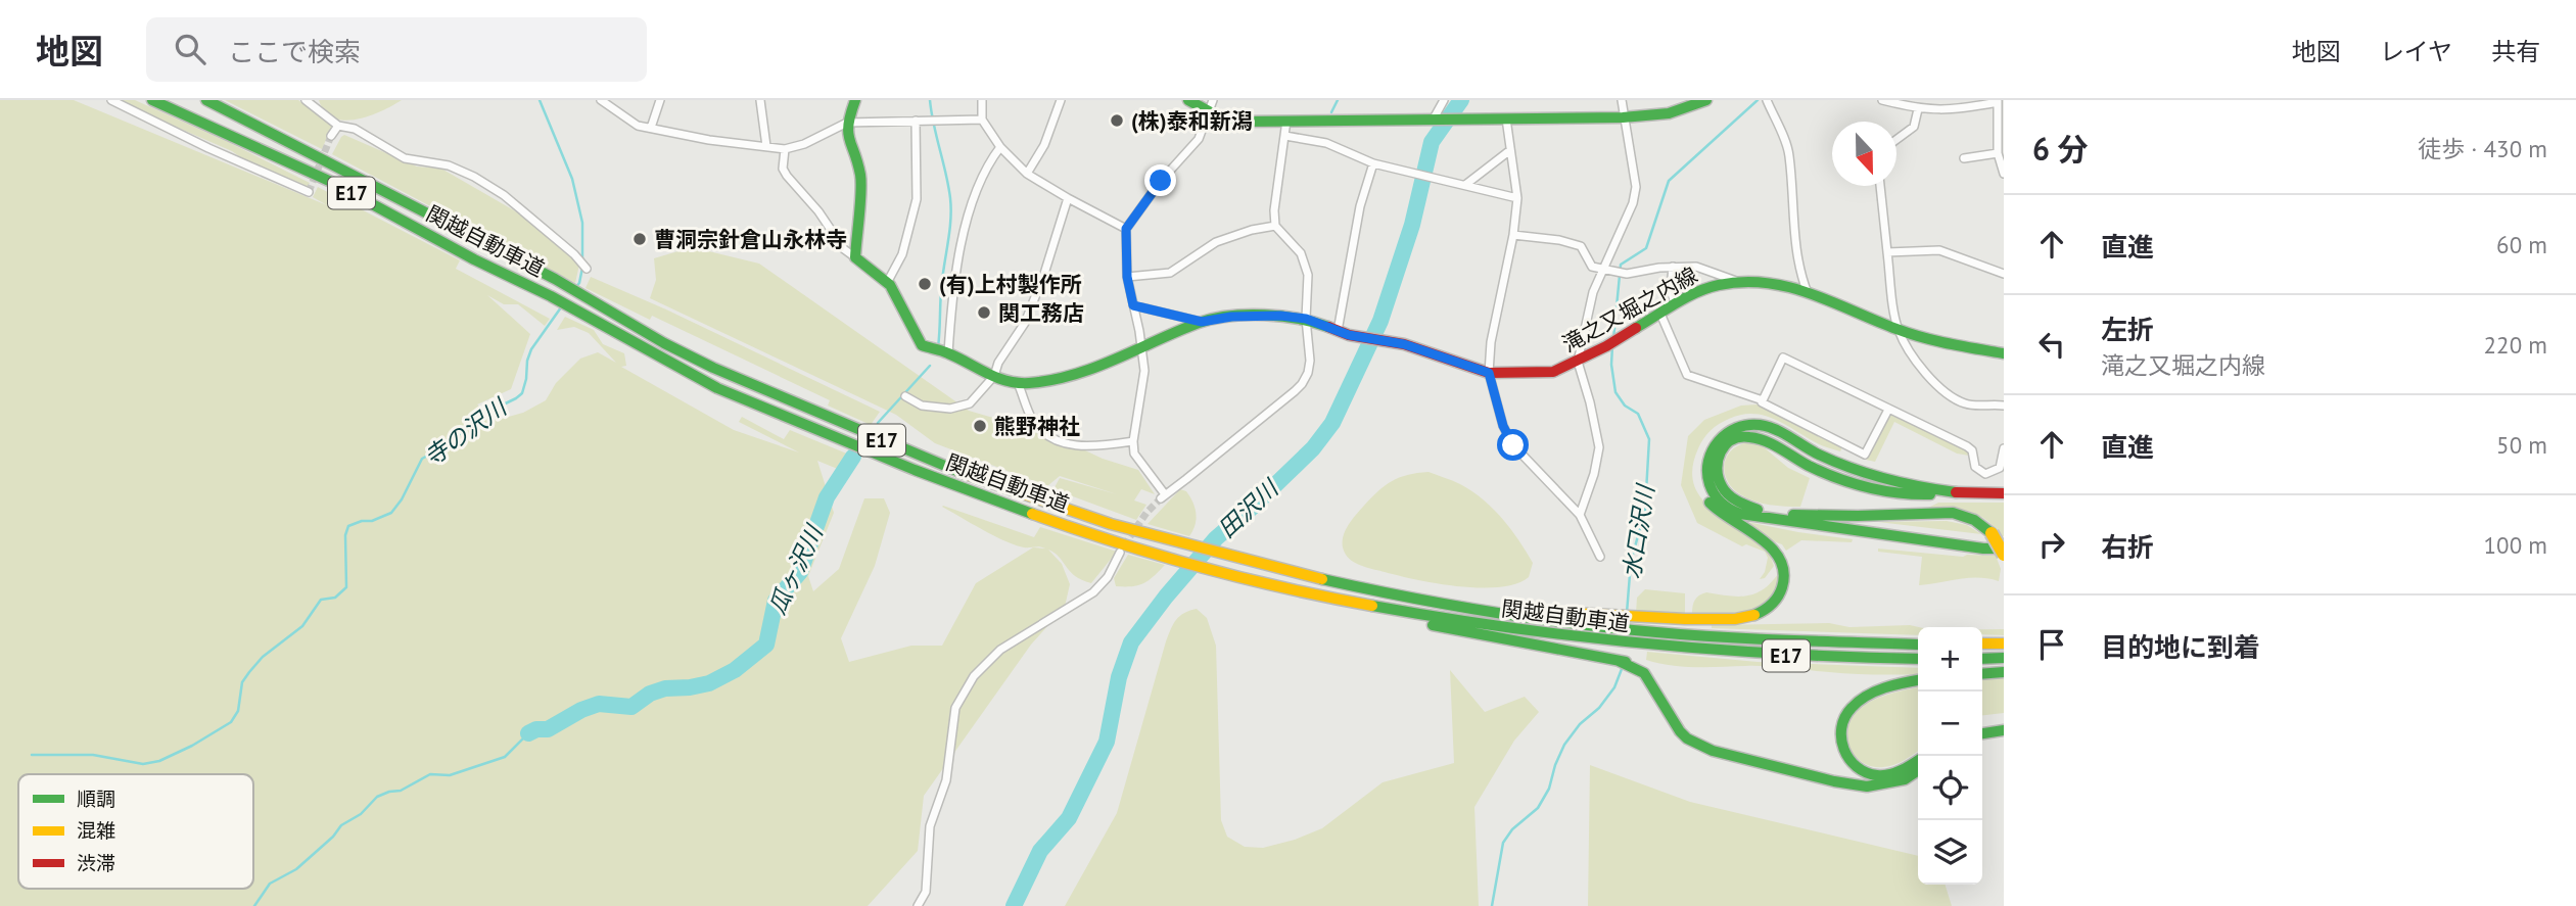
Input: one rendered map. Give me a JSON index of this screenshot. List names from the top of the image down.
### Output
{
  "streets": {
    "main road": ["E17", "関越自動車道", "滝之又堀之内線"]
  },
  "water": [
    "寺の沢川",
    "田沢川",
    "水口沢川",
    "瓜ヶ沢川"
  ],
  "places": [
    "(株)泰和新潟",
    "曹洞宗針倉山永林寺",
    "(有)上村製作所",
    "関工務店",
    "熊野神社"
  ],
  "legend": ["順調", "混雑", "渋滞"],
  "north": "bottom",
  "page": {
    "header": "地図",
    "search": "ここで検索",
    "nav": ["地図", "レイヤ", "共有"],
    "heading": ["6 分", "徒歩 · 430 m"],
    "list": [
      ["直進", "60 m"],
      ["左折", "滝之又堀之内線", "220 m"],
      ["直進", "50 m"],
      ["右折", "100 m"],
      "目的地に到着"
    ],
    "map_buttons": ["+", "−"]
  }
}
